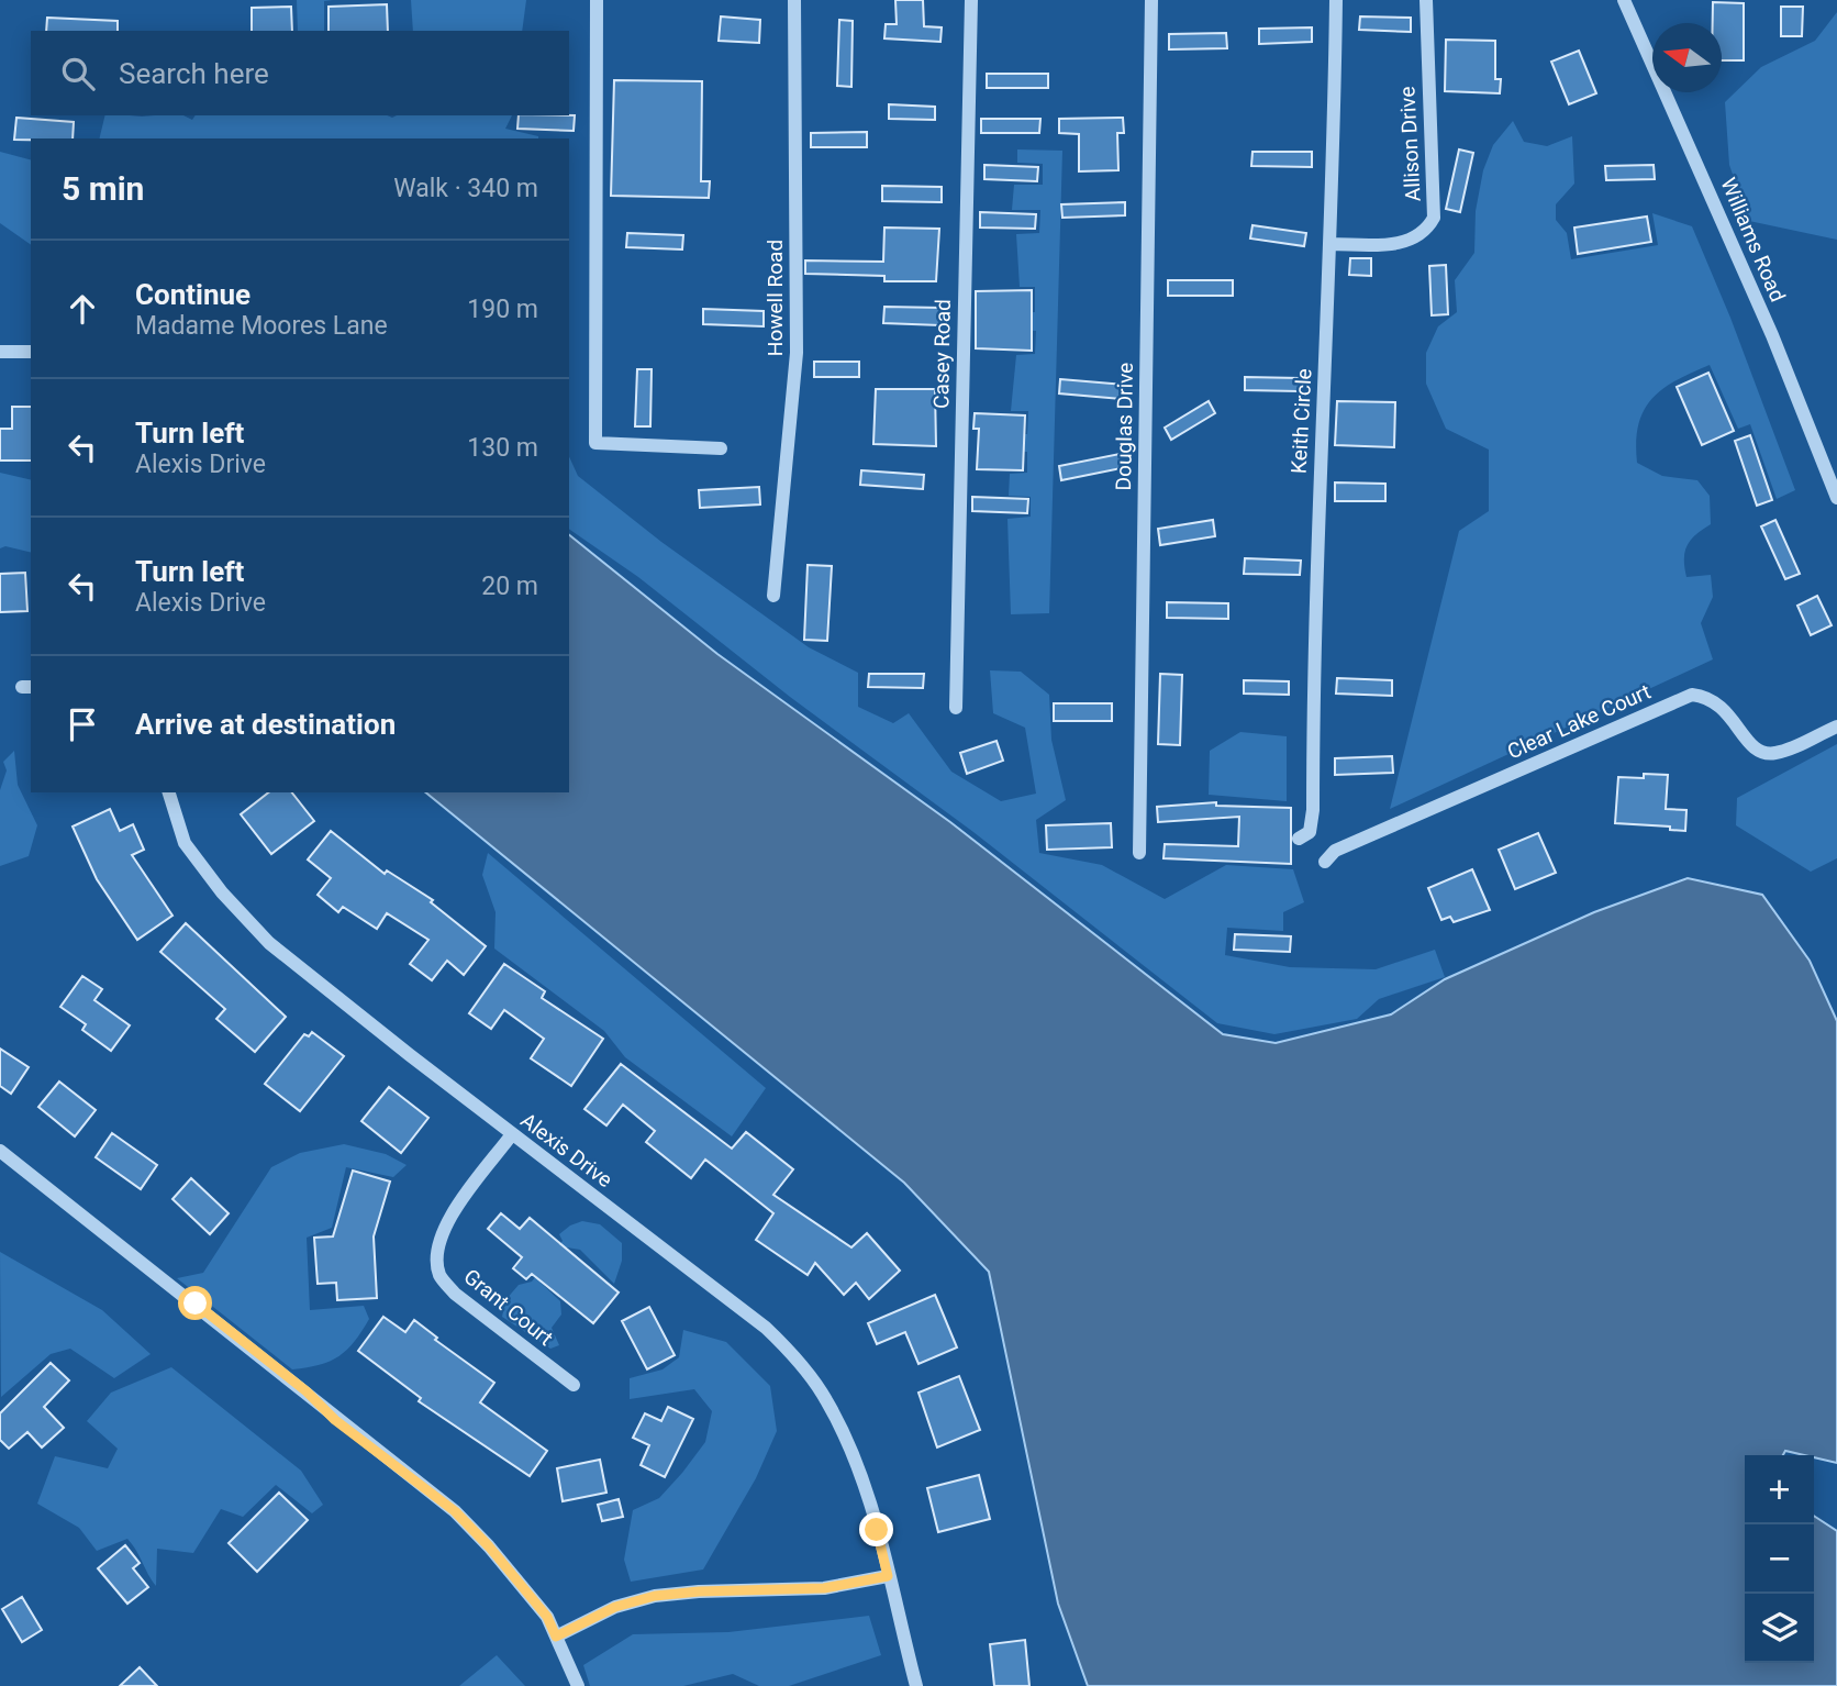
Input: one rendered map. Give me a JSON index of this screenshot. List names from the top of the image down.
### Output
{
  "streets": {
    "street": [
      "Allison Drive",
      "Williams Road",
      "Howell Road",
      "Casey Road",
      "Keith Circle",
      "Douglas Drive",
      "Clear Lake Court",
      "Alexis Drive",
      "Grant Court"
    ]
  },
  "crossings": [
    ["Allison Drive", "Keith Circle"],
    ["Alexis Drive", "Grant Court"]
  ],
  "north": "left",
  "page": {
    "search": "Search here",
    "heading": ["5 min", "Walk · 340 m"],
    "list": [
      ["Continue", "Madame Moores Lane", "190 m"],
      ["Turn left", "Alexis Drive", "130 m"],
      ["Turn left", "Alexis Drive", "20 m"],
      "Arrive at destination"
    ],
    "map_buttons": ["+", "−"]
  }
}
